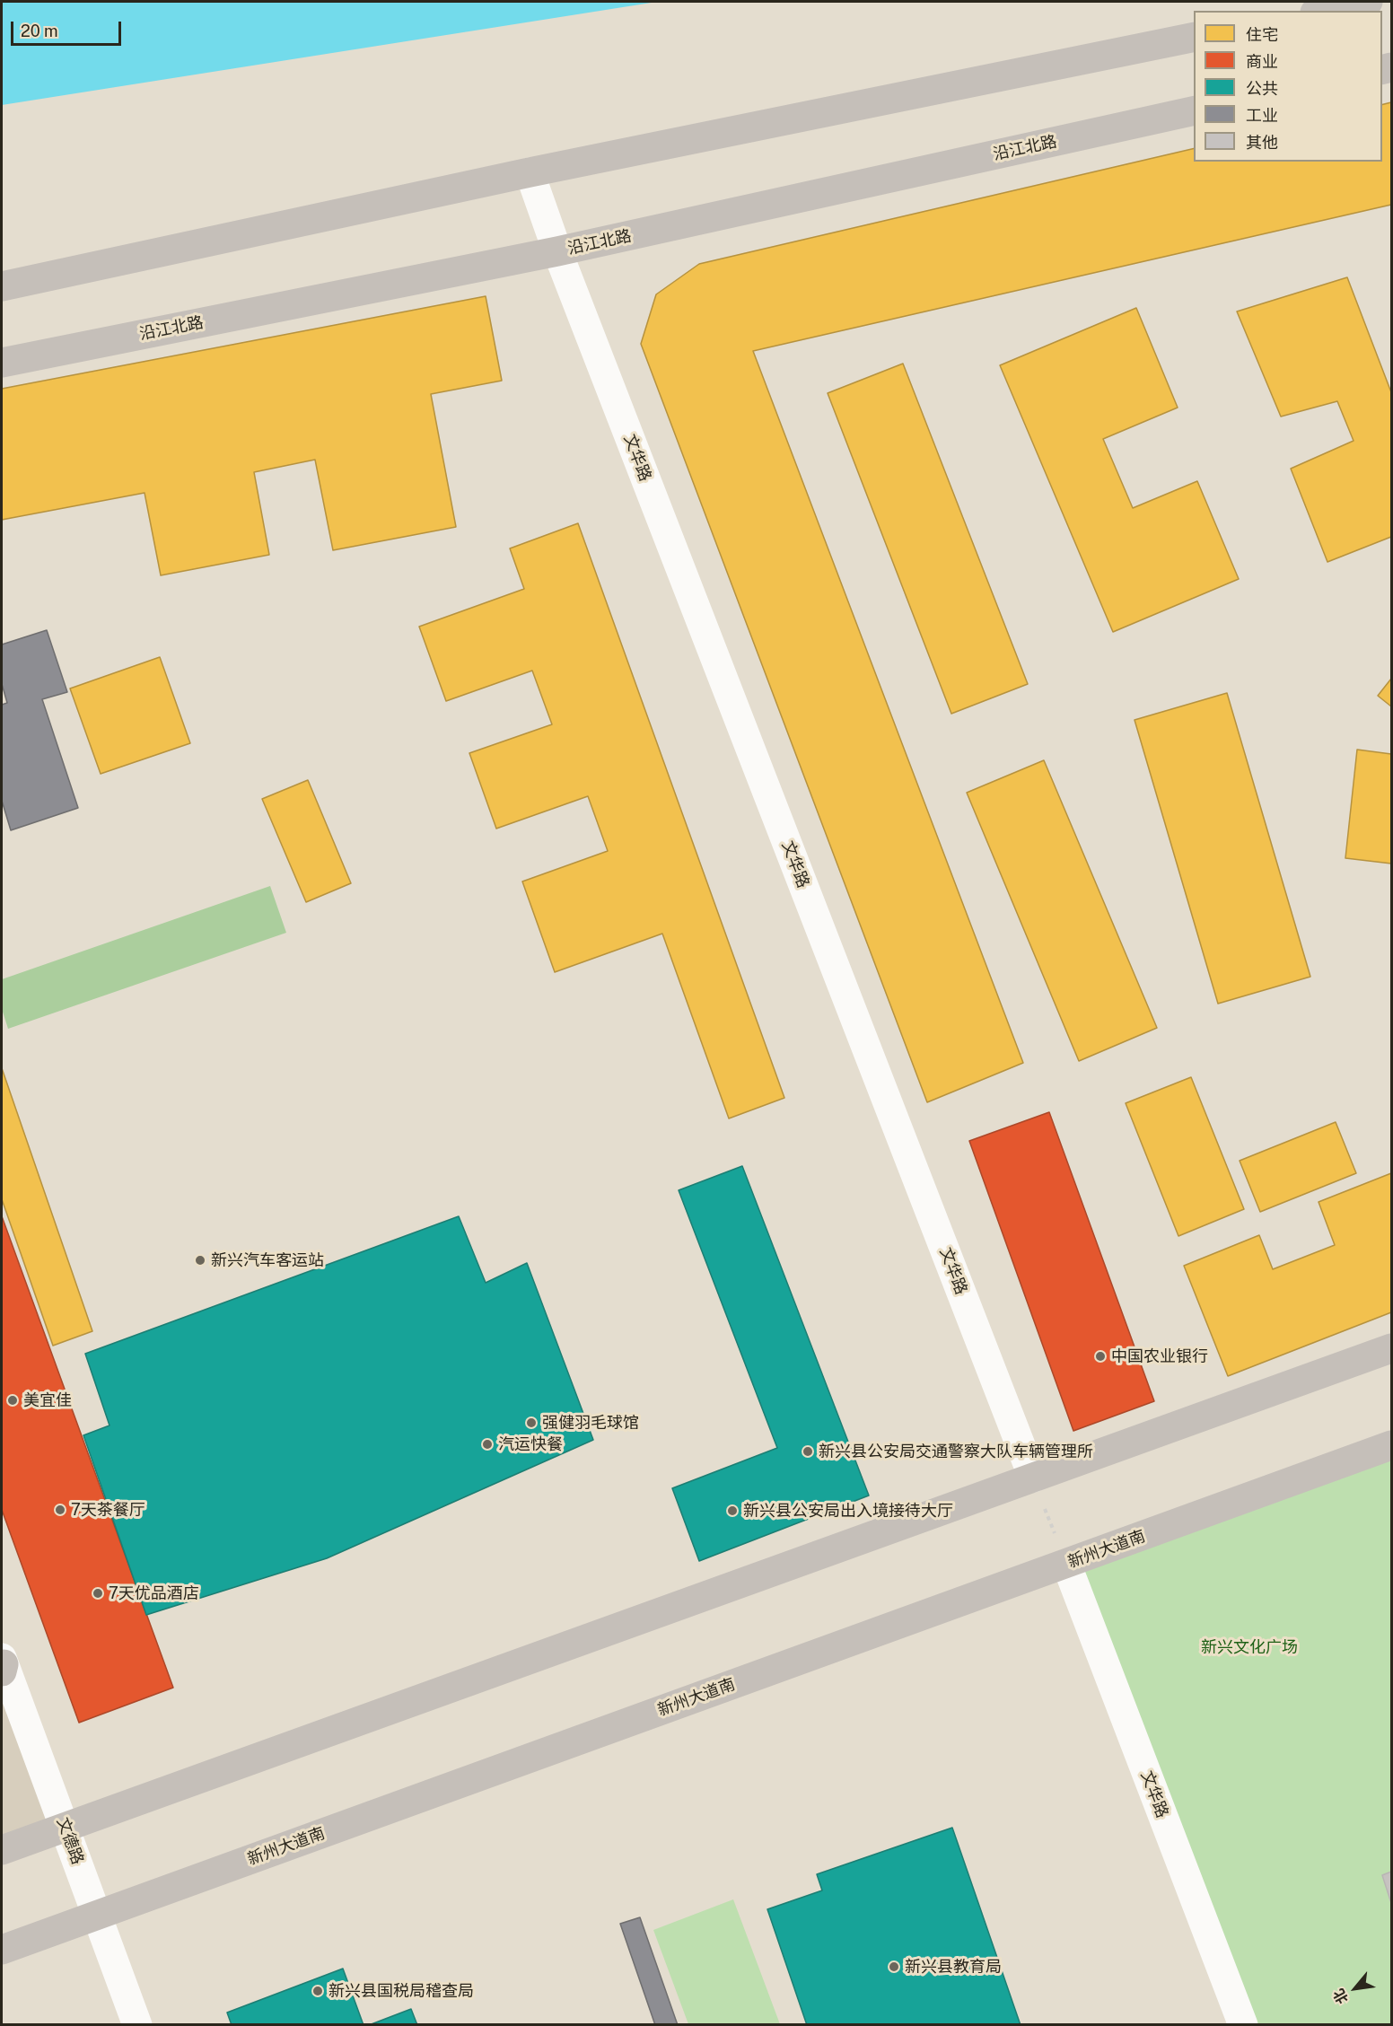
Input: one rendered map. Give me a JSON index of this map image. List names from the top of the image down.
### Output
{
  "streets": {
    "main road": ["沿江北路", "新州大道南"],
    "street": ["文华路", "文德路"]
  },
  "crossings": [
    ["沿江北路", "文华路"],
    ["文华路", "新州大道南"],
    ["新州大道南", "文德路"]
  ],
  "parks": ["新兴文化广场"],
  "places": [
    "新兴汽车客运站",
    "中国农业银行",
    "美宜佳",
    "强健羽毛球馆",
    "汽运快餐",
    "新兴县公安局交通警察大队车辆管理所",
    "7天茶餐厅",
    "新兴县公安局出入境接待大厅",
    "7天优品酒店",
    "新兴县教育局",
    "新兴县国税局稽查局"
  ],
  "legend": [
    "住宅",
    "商业",
    "公共",
    "工业",
    "其他"
  ],
  "scale_bar": "20 m",
  "north": "bottom left"
}
